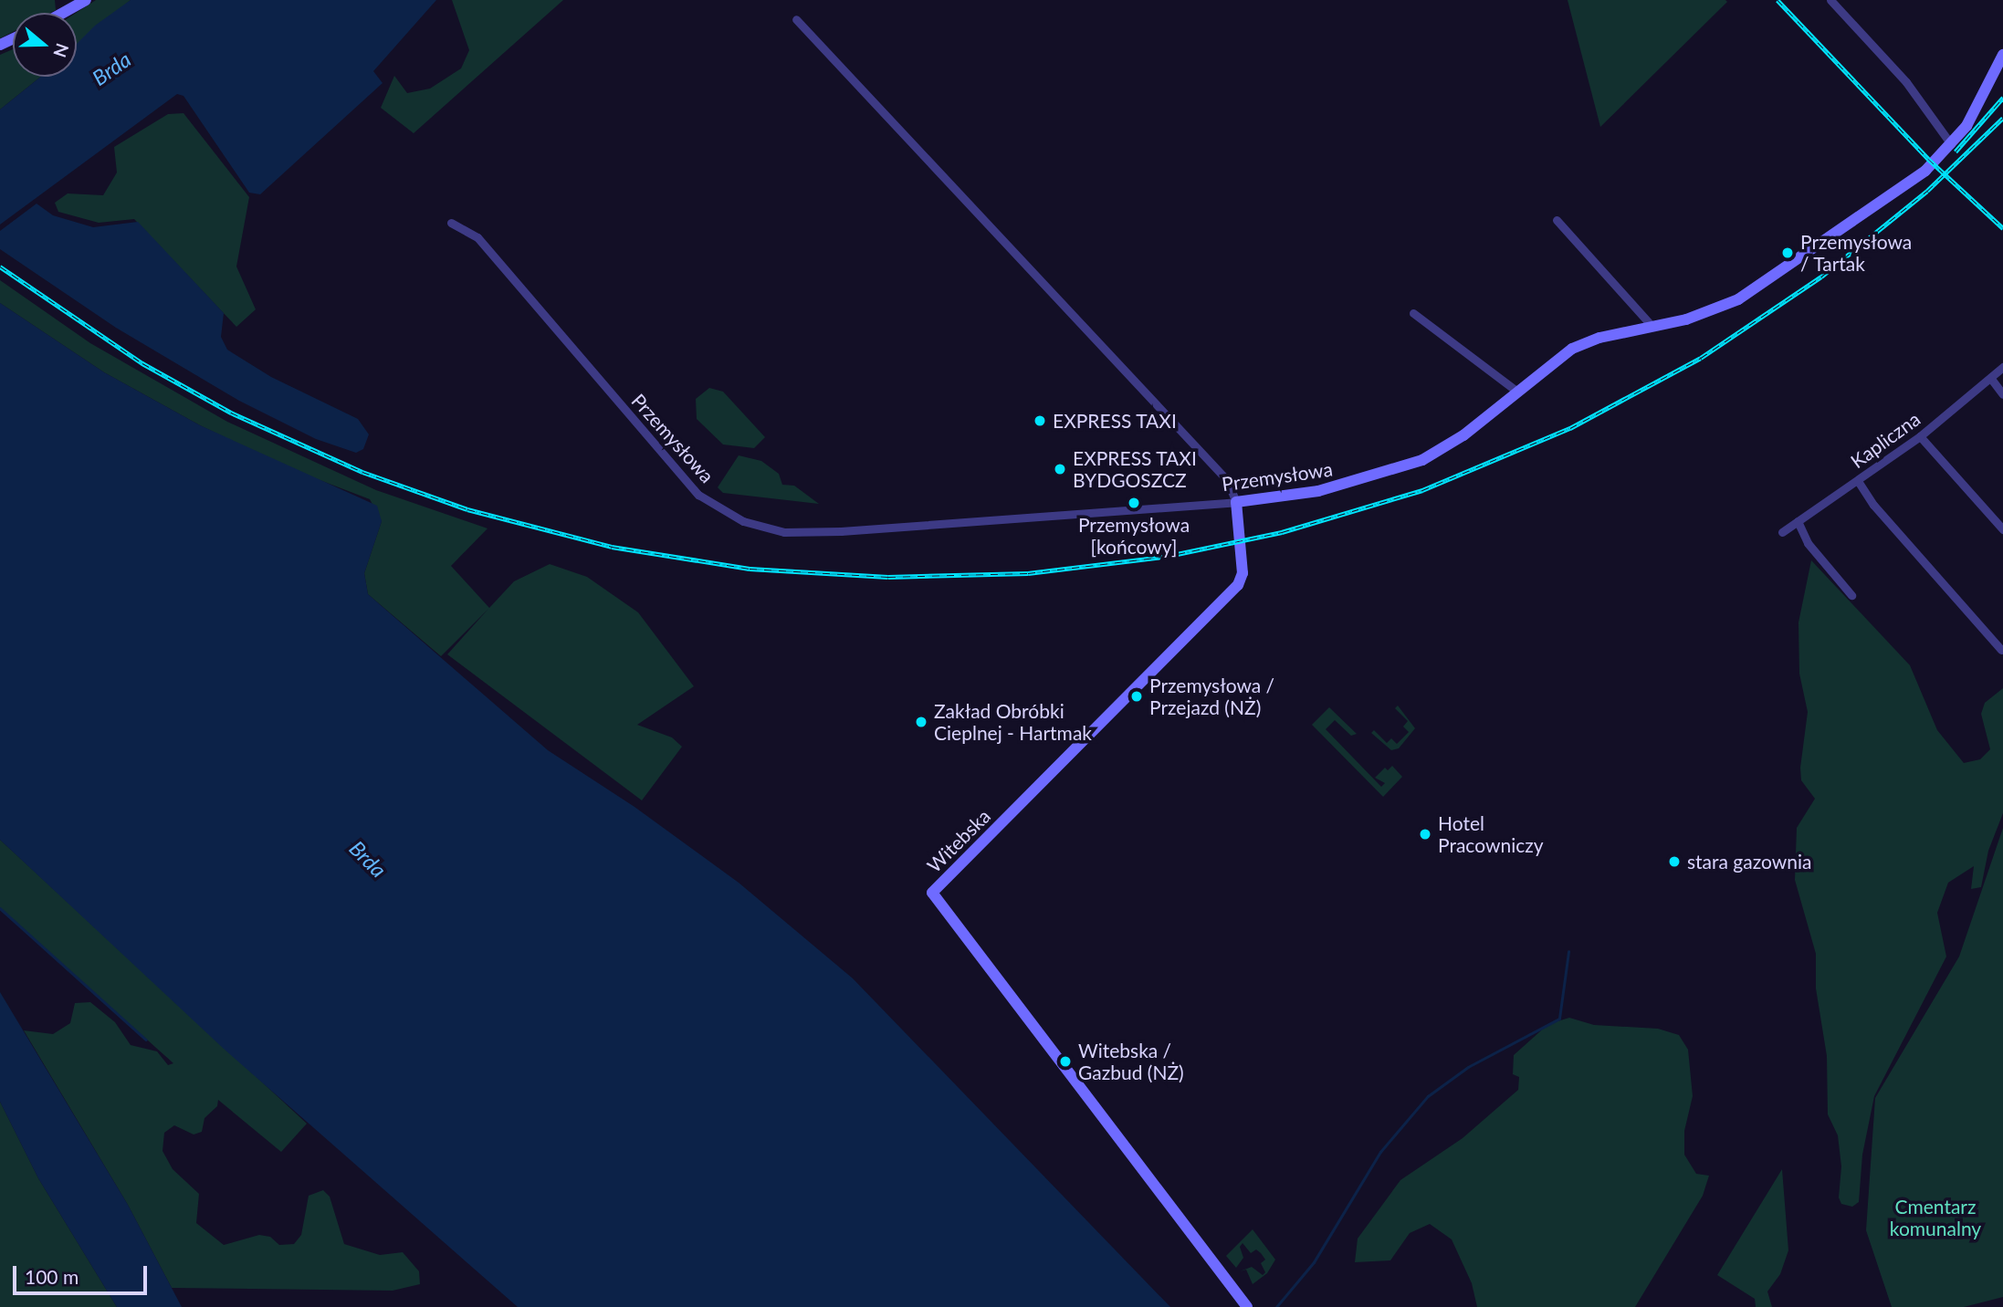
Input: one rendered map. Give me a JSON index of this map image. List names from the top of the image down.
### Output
{
  "streets": {
    "street": ["Przemysłowa", "Kapliczna", "Witebska"]
  },
  "crossings": [
    ["Przemysłowa", "Witebska"]
  ],
  "water": ["Brda"],
  "parks": ["Cmentarz komunalny"],
  "places": [
    "Przemysłowa / Tartak",
    "EXPRESS TAXI",
    "EXPRESS TAXI BYDGOSZCZ",
    "Przemysłowa [końcowy]",
    "Przemysłowa / Przejazd (NŻ)",
    "Zakład Obróbki Cieplnej - Hartmak",
    "Hotel Pracowniczy",
    "stara gazownia",
    "Witebska / Gazbud (NŻ)"
  ],
  "scale_bar": "100 m",
  "north": "right"
}
